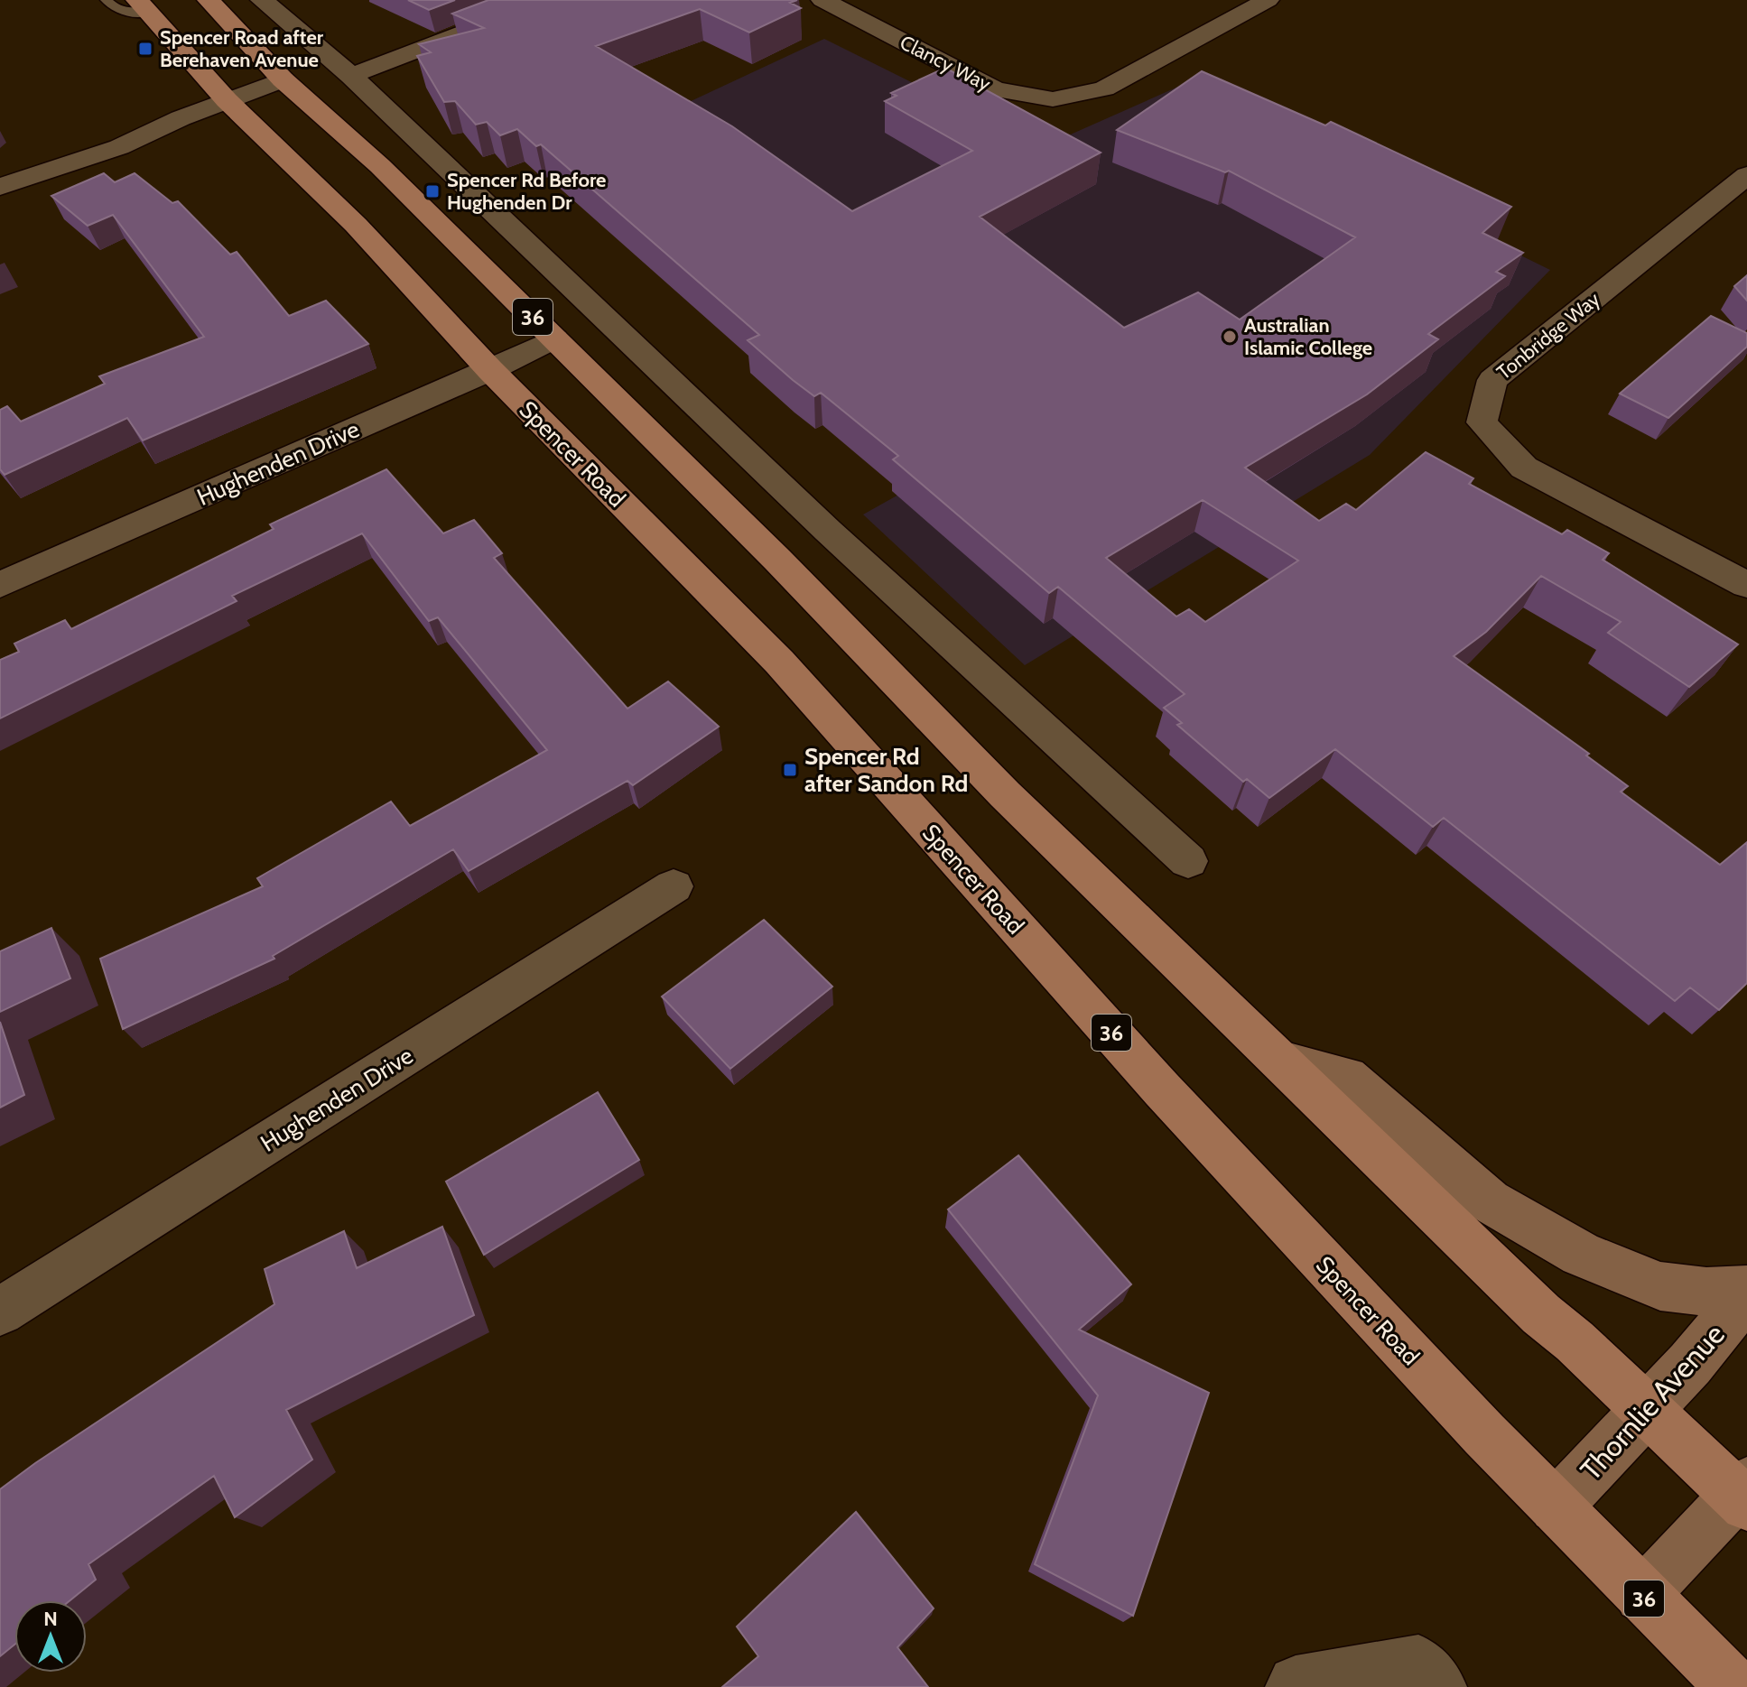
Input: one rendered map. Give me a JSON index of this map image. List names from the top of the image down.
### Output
{
  "streets": {
    "main road": ["36", "Spencer Road", "Thornlie Avenue"],
    "street": ["Clancy Way", "Tonbridge Way", "Hughenden Drive"]
  },
  "crossings": [
    ["36", "Hughenden Drive"],
    ["36", "Thornlie Avenue"],
    ["Spencer Road", "Hughenden Drive"],
    ["Spencer Road", "Thornlie Avenue"]
  ],
  "places": {
    "transit": ["Spencer Road after Berehaven Avenue", "Spencer Rd Before Hughenden Dr", "Spencer Rd after Sandon Rd"],
    "other": ["Australian Islamic College"]
  },
  "north": "top"
}
